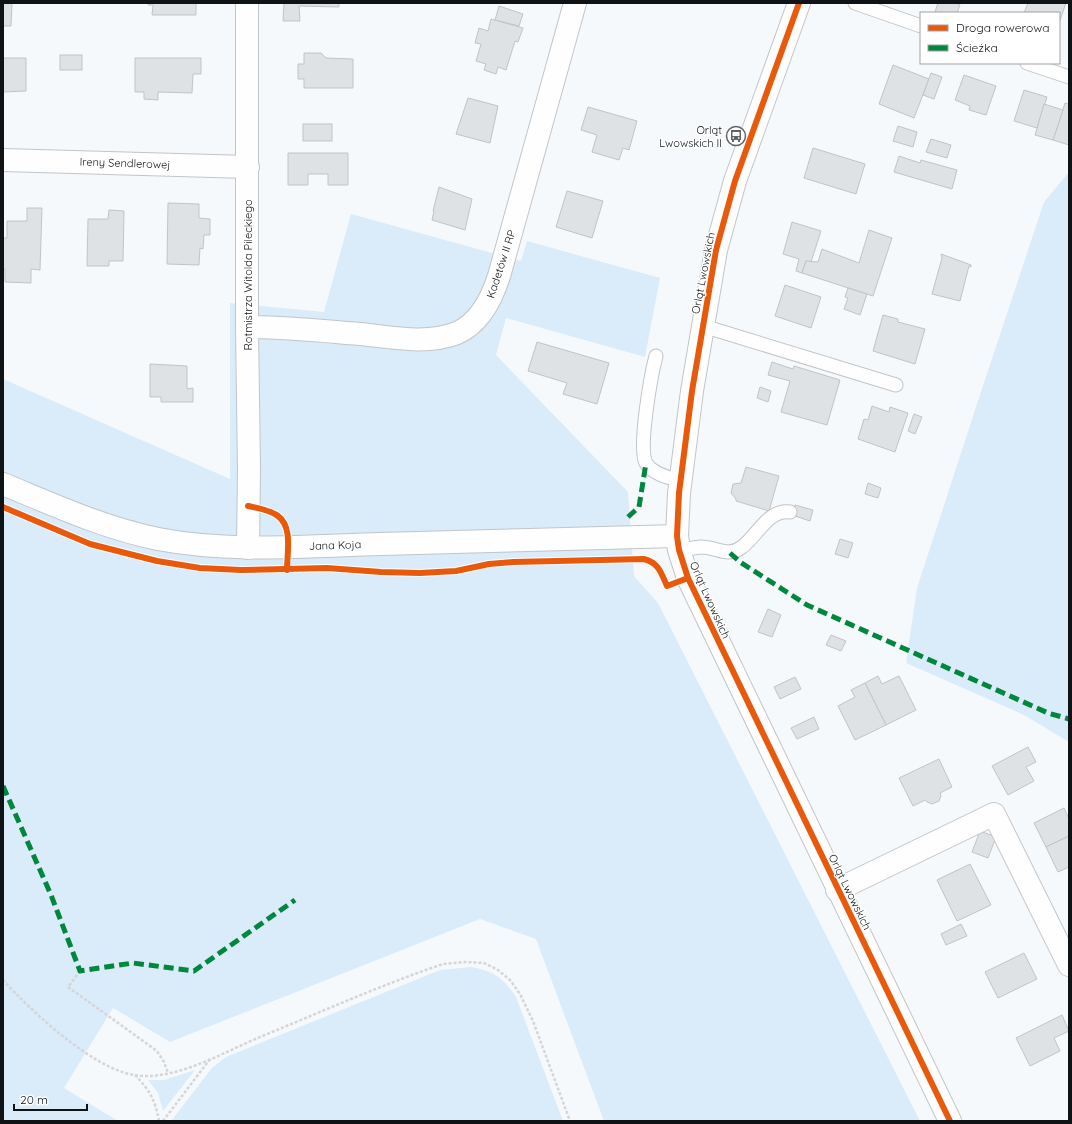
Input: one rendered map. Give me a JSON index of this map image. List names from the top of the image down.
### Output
{
  "streets": {
    "street": [
      "Ireny Sendlerowej",
      "Kadetów II RP",
      "Orląt Lwowskich",
      "Rotmistrza Witolda Pileckiego",
      "Jana Koja"
    ]
  },
  "crossings": [
    ["Ireny Sendlerowej", "Rotmistrza Witolda Pileckiego"],
    ["Kadetów II RP", "Rotmistrza Witolda Pileckiego"],
    ["Orląt Lwowskich", "Jana Koja"],
    ["Rotmistrza Witolda Pileckiego", "Jana Koja"]
  ],
  "places": {
    "bus stop": ["Orląt Lwowskich II"]
  },
  "legend": ["Droga rowerowa", "Ścieżka"],
  "scale_bar": "20 m"
}
